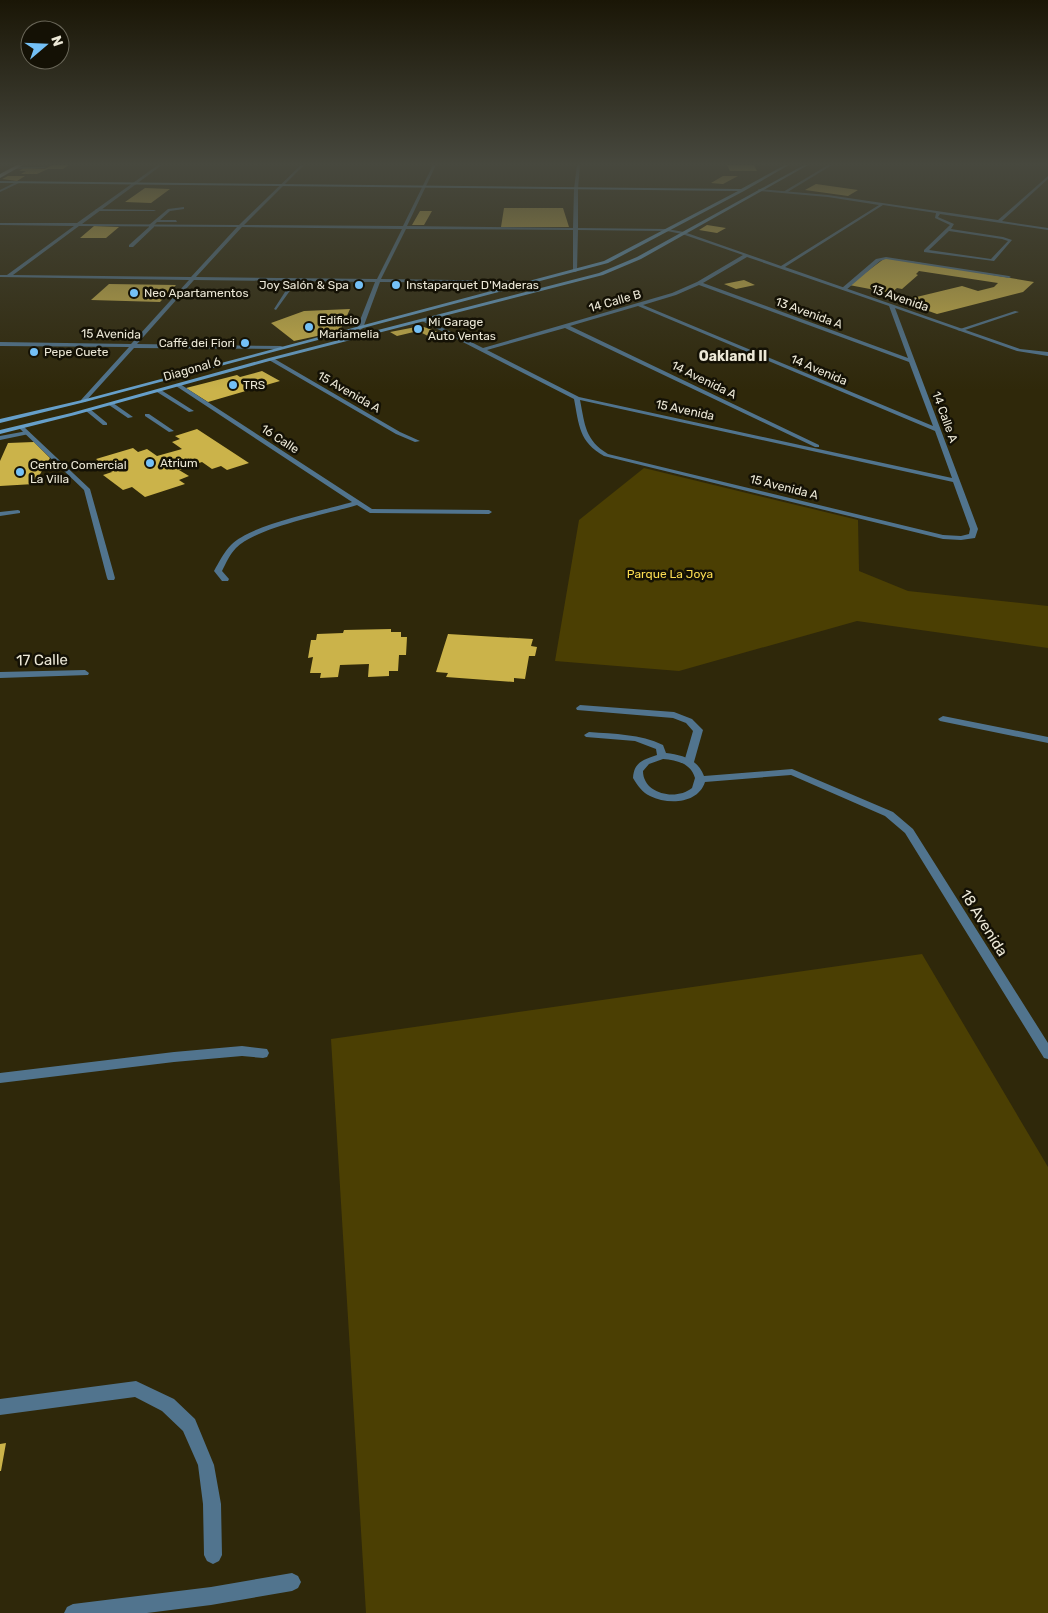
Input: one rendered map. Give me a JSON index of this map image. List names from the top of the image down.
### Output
{
  "streets": {
    "main road": ["Diagonal 6"],
    "street": [
      "13 Avenida",
      "14 Calle B",
      "13 Avenida A",
      "15 Avenida",
      "14 Avenida",
      "14 Avenida A",
      "15 Avenida A",
      "14 Calle A",
      "16 Calle",
      "17 Calle",
      "18 Avenida"
    ]
  },
  "crossings": [
    ["13 Avenida", "14 Calle B"],
    ["13 Avenida", "14 Calle A"],
    ["14 Calle B", "13 Avenida A"],
    ["14 Calle B", "15 Avenida"],
    ["14 Calle B", "14 Avenida"],
    ["14 Calle B", "14 Avenida A"],
    ["13 Avenida A", "14 Calle A"],
    ["15 Avenida", "Diagonal 6"],
    ["15 Avenida", "14 Avenida A"],
    ["15 Avenida", "15 Avenida A"],
    ["15 Avenida", "14 Calle A"],
    ["Diagonal 6", "15 Avenida A"],
    ["Diagonal 6", "16 Calle"],
    ["14 Avenida", "14 Calle A"],
    ["15 Avenida A", "14 Calle A"]
  ],
  "districts": ["Oakland II"],
  "parks": ["Parque La Joya"],
  "places": [
    "Joy Salón & Spa",
    "Instaparquet D'Maderas",
    "Neo Apartamentos",
    "Edificio Mariamelia",
    "Mi Garage Auto Ventas",
    "Caffé dei Fiori",
    "Pepe Cuete",
    "TRS",
    "Atrium",
    "Centro Comercial La Villa"
  ],
  "north": "right"
}
